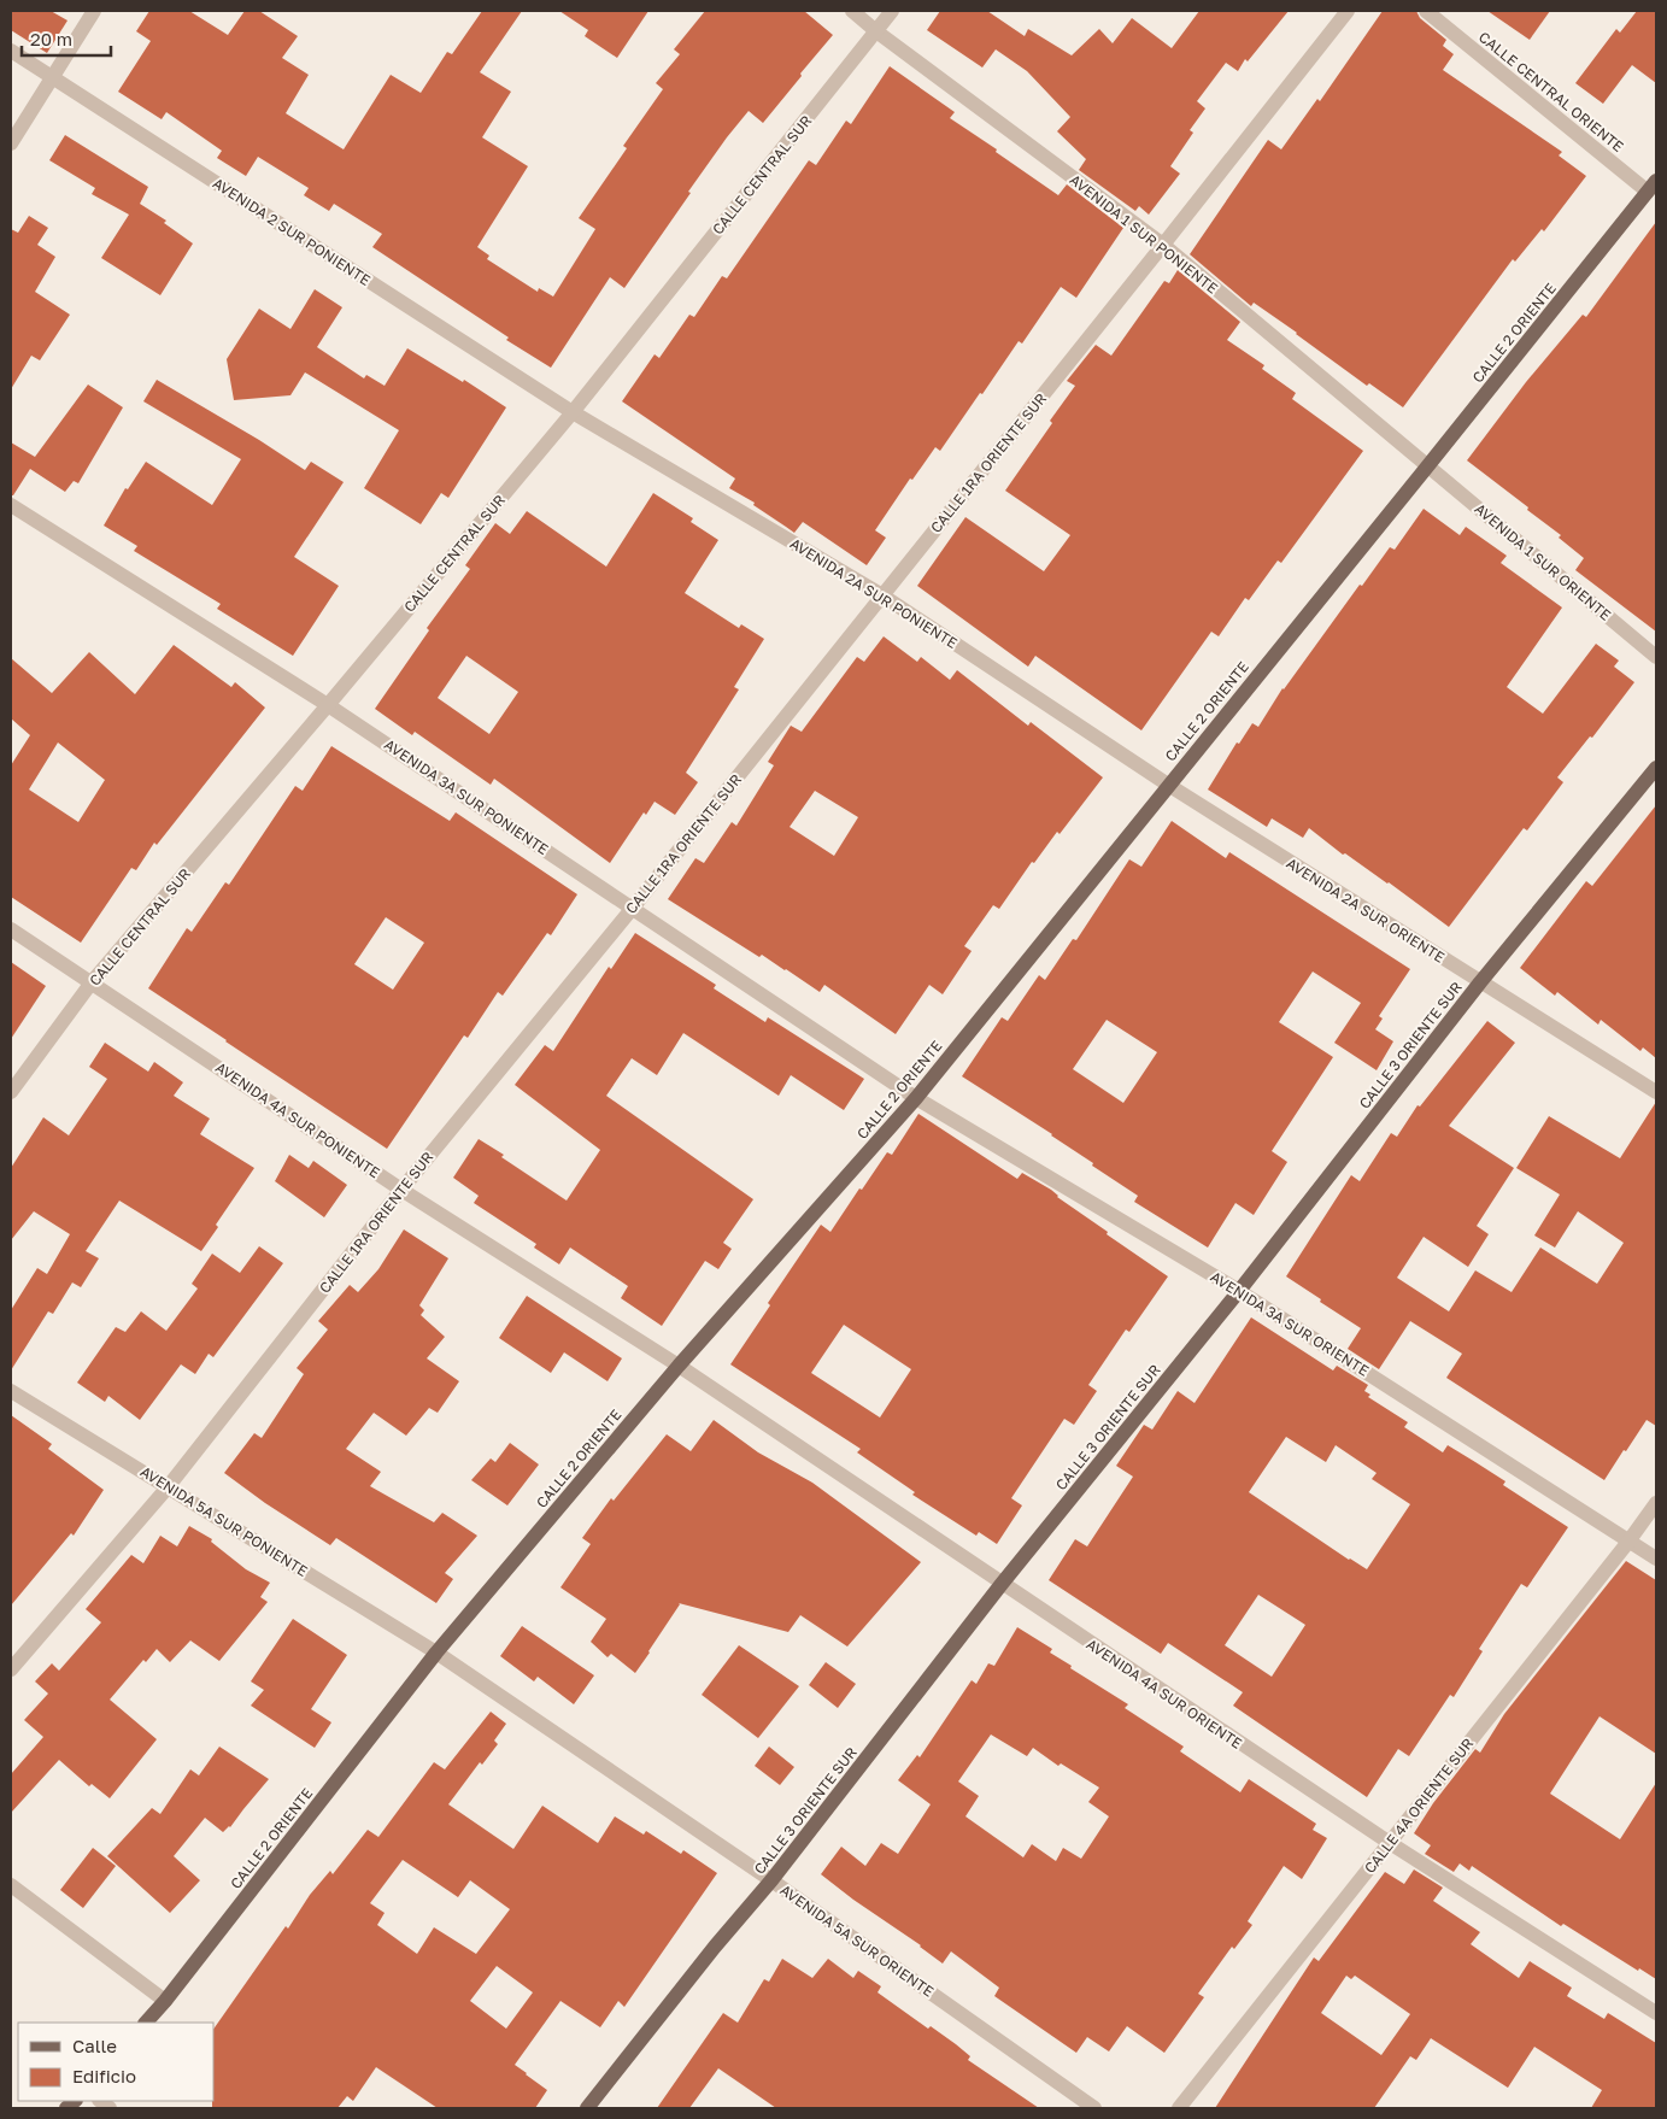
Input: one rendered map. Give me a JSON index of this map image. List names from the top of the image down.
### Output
{
  "streets": {
    "main road": ["CALLE 2 ORIENTE", "CALLE 3 ORIENTE SUR"],
    "street": [
      "CALLE CENTRAL ORIENTE",
      "CALLE CENTRAL SUR",
      "AVENIDA 2 SUR PONIENTE",
      "AVENIDA 1 SUR PONIENTE",
      "CALLE 1RA ORIENTE SUR",
      "AVENIDA 1 SUR ORIENTE",
      "AVENIDA 2A SUR PONIENTE",
      "AVENIDA 3A SUR PONIENTE",
      "AVENIDA 2A SUR ORIENTE",
      "AVENIDA 4A SUR PONIENTE",
      "AVENIDA 3A SUR ORIENTE",
      "AVENIDA 5A SUR PONIENTE",
      "AVENIDA 4A SUR ORIENTE",
      "CALLE 4A ORIENTE SUR",
      "AVENIDA 5A SUR ORIENTE"
    ]
  },
  "crossings": [
    ["CALLE CENTRAL ORIENTE", "CALLE 2 ORIENTE"],
    ["CALLE CENTRAL SUR", "AVENIDA 2 SUR PONIENTE"],
    ["CALLE CENTRAL SUR", "AVENIDA 1 SUR PONIENTE"],
    ["CALLE CENTRAL SUR", "AVENIDA 2A SUR PONIENTE"],
    ["CALLE CENTRAL SUR", "AVENIDA 3A SUR PONIENTE"],
    ["CALLE CENTRAL SUR", "AVENIDA 4A SUR PONIENTE"],
    ["AVENIDA 2 SUR PONIENTE", "AVENIDA 2A SUR PONIENTE"],
    ["AVENIDA 1 SUR PONIENTE", "CALLE 2 ORIENTE"],
    ["AVENIDA 1 SUR PONIENTE", "CALLE 1RA ORIENTE SUR"],
    ["AVENIDA 1 SUR PONIENTE", "AVENIDA 1 SUR ORIENTE"],
    ["CALLE 2 ORIENTE", "AVENIDA 1 SUR ORIENTE"],
    ["CALLE 2 ORIENTE", "AVENIDA 2A SUR PONIENTE"],
    ["CALLE 2 ORIENTE", "AVENIDA 3A SUR PONIENTE"],
    ["CALLE 2 ORIENTE", "AVENIDA 2A SUR ORIENTE"],
    ["CALLE 2 ORIENTE", "AVENIDA 4A SUR PONIENTE"],
    ["CALLE 2 ORIENTE", "AVENIDA 3A SUR ORIENTE"],
    ["CALLE 2 ORIENTE", "AVENIDA 5A SUR PONIENTE"],
    ["CALLE 2 ORIENTE", "AVENIDA 4A SUR ORIENTE"],
    ["CALLE 2 ORIENTE", "AVENIDA 5A SUR ORIENTE"],
    ["CALLE 1RA ORIENTE SUR", "AVENIDA 2A SUR PONIENTE"],
    ["CALLE 1RA ORIENTE SUR", "AVENIDA 3A SUR PONIENTE"],
    ["CALLE 1RA ORIENTE SUR", "AVENIDA 4A SUR PONIENTE"],
    ["CALLE 1RA ORIENTE SUR", "AVENIDA 5A SUR PONIENTE"],
    ["AVENIDA 2A SUR PONIENTE", "AVENIDA 2A SUR ORIENTE"],
    ["AVENIDA 3A SUR PONIENTE", "AVENIDA 3A SUR ORIENTE"],
    ["AVENIDA 2A SUR ORIENTE", "CALLE 3 ORIENTE SUR"],
    ["CALLE 3 ORIENTE SUR", "AVENIDA 3A SUR ORIENTE"],
    ["CALLE 3 ORIENTE SUR", "AVENIDA 4A SUR ORIENTE"],
    ["CALLE 3 ORIENTE SUR", "AVENIDA 5A SUR ORIENTE"],
    ["AVENIDA 4A SUR PONIENTE", "AVENIDA 4A SUR ORIENTE"],
    ["AVENIDA 3A SUR ORIENTE", "CALLE 4A ORIENTE SUR"],
    ["AVENIDA 5A SUR PONIENTE", "AVENIDA 5A SUR ORIENTE"],
    ["AVENIDA 4A SUR ORIENTE", "CALLE 4A ORIENTE SUR"]
  ],
  "legend": ["Calle", "Edificio"],
  "scale_bar": "20 m"
}
